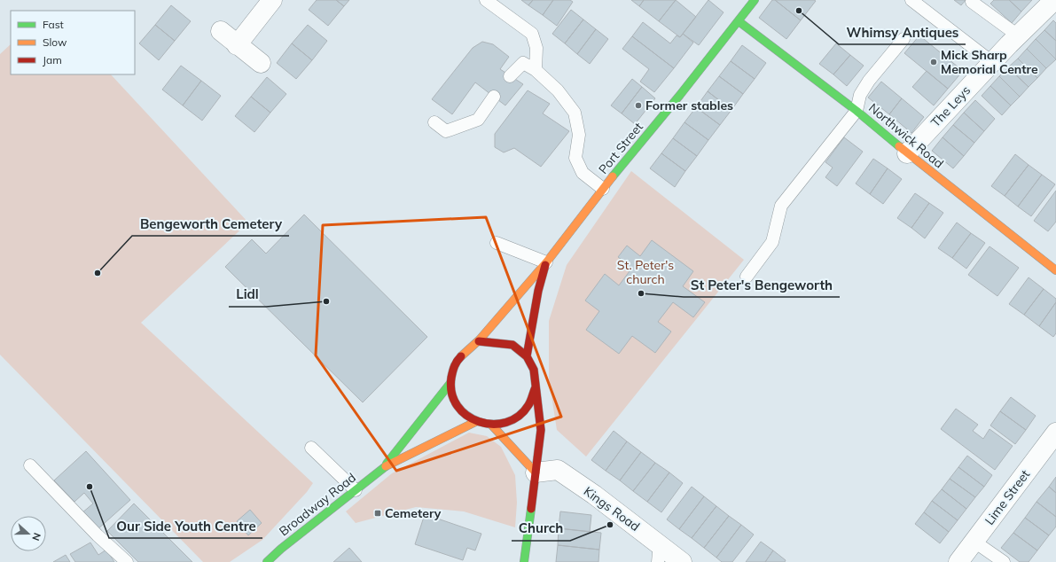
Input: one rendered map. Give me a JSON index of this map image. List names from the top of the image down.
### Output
{
  "streets": {
    "main road": ["Northwick Road", "Port Street", "Broadway Road"],
    "street": ["The Leys", "Lime Street", "Kings Road"]
  },
  "crossings": [
    ["The Leys", "Northwick Road"],
    ["Northwick Road", "Port Street"],
    ["Port Street", "Broadway Road"]
  ],
  "parks": ["St. Peter's church"],
  "places": {
    "other": [
      "Whimsy Antiques",
      "Mick Sharp Memorial Centre",
      "Former stables",
      "Bengeworth Cemetery",
      "St Peter's Bengeworth",
      "Lidl",
      "Our Side Youth Centre",
      "Church"
    ],
    "transit": ["Cemetery"]
  },
  "legend": ["Fast", "Slow", "Jam"],
  "north": "right"
}
